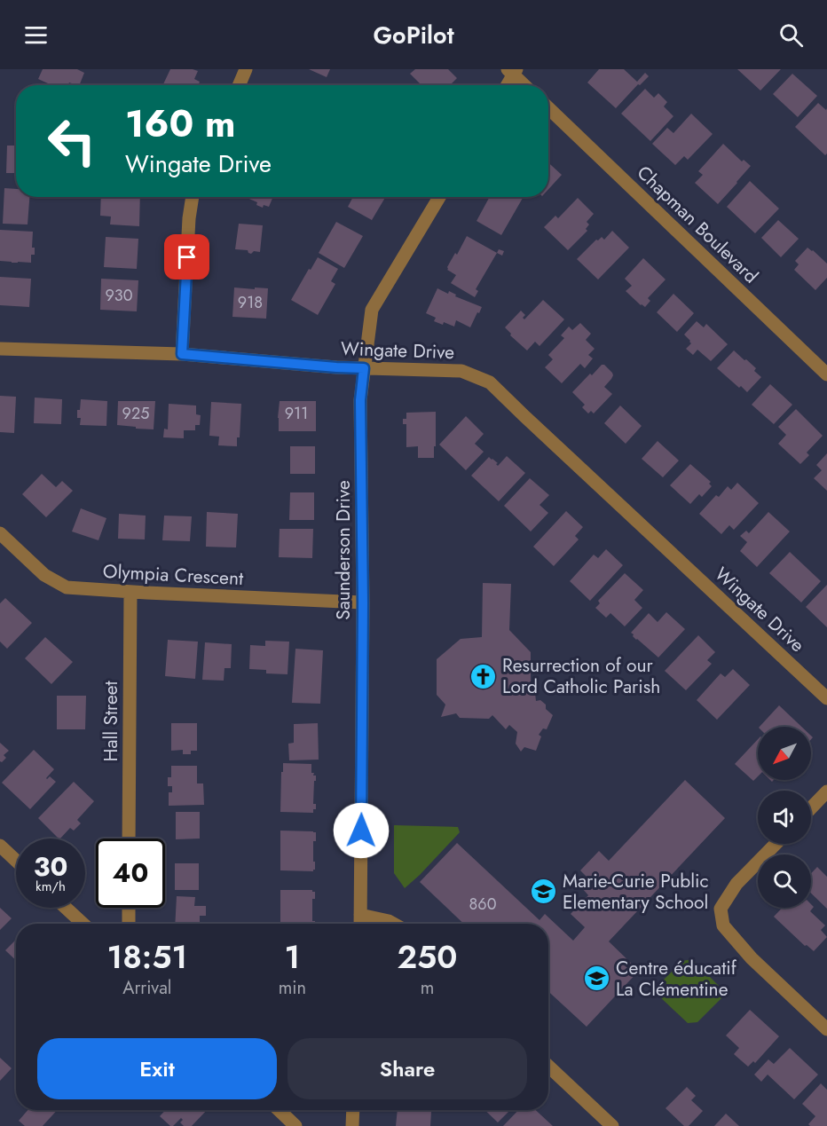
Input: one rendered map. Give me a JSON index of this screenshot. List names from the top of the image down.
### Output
{
  "streets": {
    "street": [
      "Chapman Boulevard",
      "Wingate Drive",
      "Saunderson Drive",
      "Olympia Crescent",
      "Hall Street"
    ]
  },
  "crossings": [
    ["Wingate Drive", "Saunderson Drive"],
    ["Saunderson Drive", "Olympia Crescent"],
    ["Olympia Crescent", "Hall Street"]
  ],
  "places": {
    "church": ["Resurrection of our Lord Catholic Parish"],
    "school or university": ["Marie-Curie Public Elementary School", "Centre éducatif La Clémentine"]
  },
  "house_numbers": [
    "930",
    "918",
    "925",
    "911",
    "860"
  ],
  "north": "bottom left",
  "page": {
    "header": "GoPilot",
    "turn": ["160 m", "Wingate Drive"],
    "speed": "30 km/h",
    "limit": "40",
    "eta": [
      "18:51",
      "Arrival",
      "1",
      "min",
      "250",
      "m"
    ],
    "buttons": ["Exit", "Share"]
  }
}
